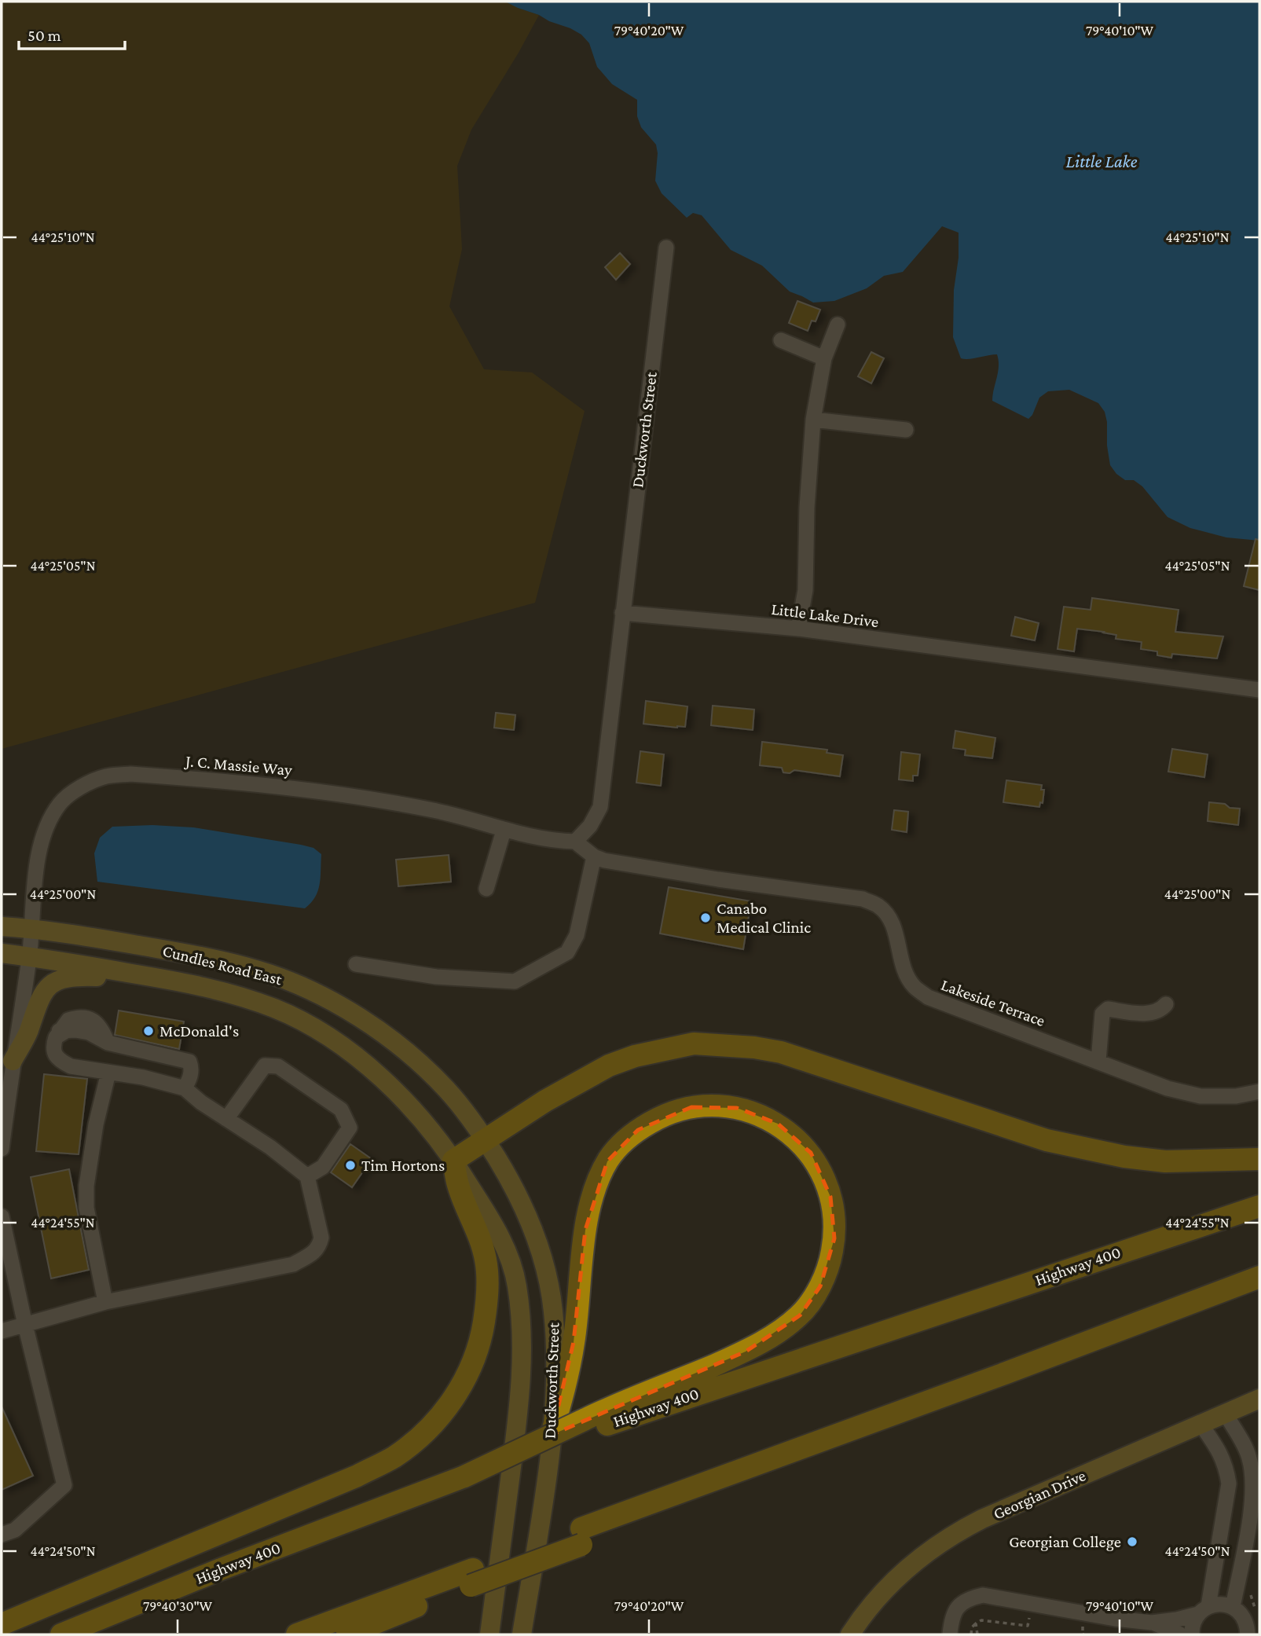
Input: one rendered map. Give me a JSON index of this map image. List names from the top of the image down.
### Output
{
  "streets": {
    "highway": ["Highway 400"],
    "main road": ["Duckworth Street", "Cundles Road East", "Georgian Drive"],
    "street": ["Little Lake Drive", "J. C. Massie Way", "Lakeside Terrace"]
  },
  "crossings": [
    ["Duckworth Street", "Little Lake Drive"],
    ["Duckworth Street", "Cundles Road East"],
    ["J. C. Massie Way", "Cundles Road East"],
    ["J. C. Massie Way", "Lakeside Terrace"]
  ],
  "water": ["Little Lake"],
  "places": [
    "Canabo Medical Clinic",
    "McDonald's",
    "Tim Hortons",
    "Georgian College"
  ],
  "scale_bar": "50 m",
  "coordinates": [
    "79°40'20\"W",
    "79°40'10\"W",
    "44°25'10\"N",
    "44°25'05\"N",
    "44°25'00\"N",
    "44°24'55\"N",
    "44°24'50\"N",
    "79°40'30\"W"
  ]
}
